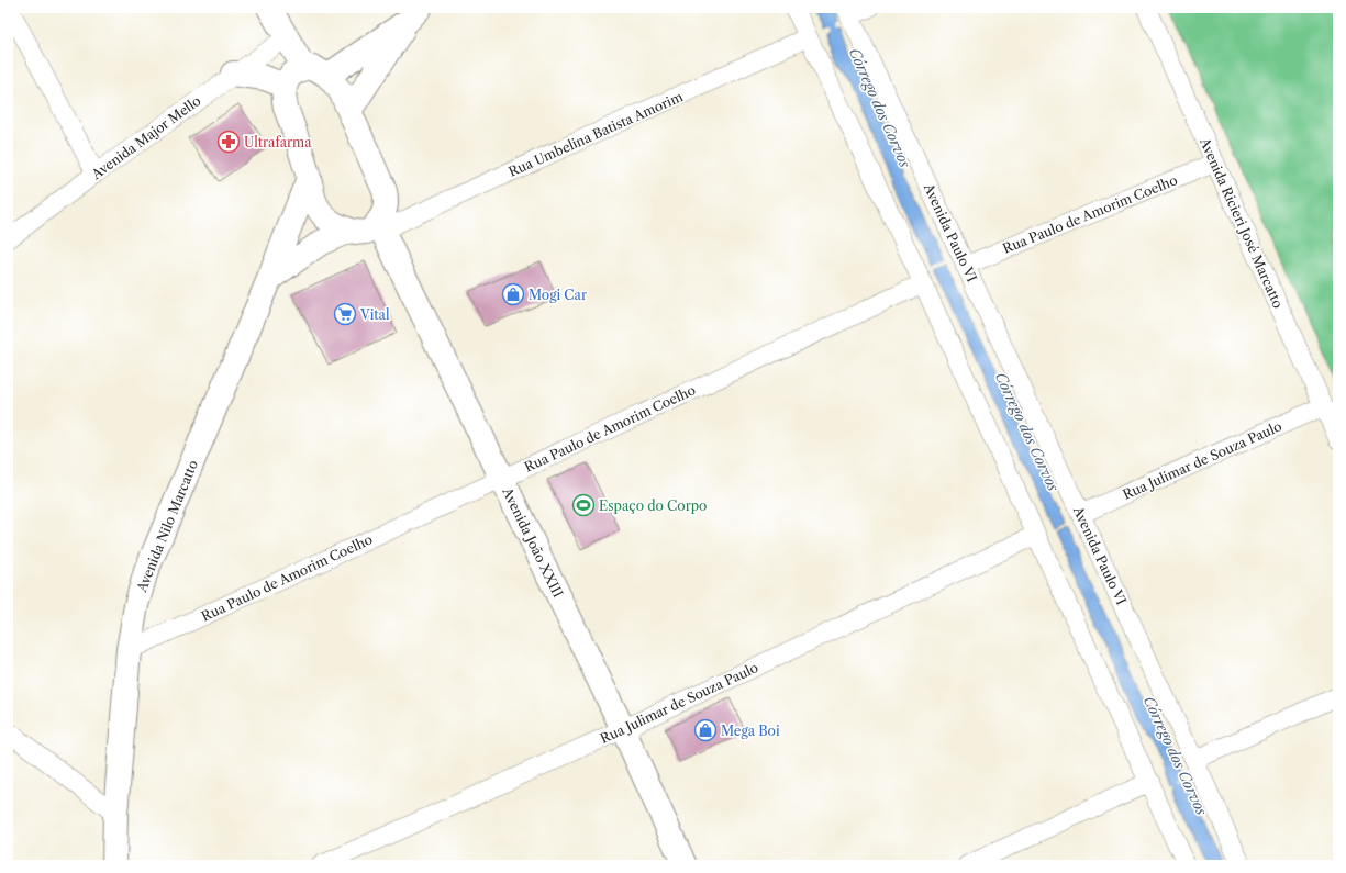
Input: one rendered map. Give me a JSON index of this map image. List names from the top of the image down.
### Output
{
  "streets": {
    "street": [
      "Rua Umbelina Batista Amorim",
      "Avenida Major Mello",
      "Rua Paulo de Amorim Coelho",
      "Avenida Ricieri José Marcatto",
      "Avenida Paulo VI",
      "Rua Julimar de Souza Paulo",
      "Avenida Nilo Marcatto",
      "Avenida João XXIII"
    ]
  },
  "crossings": [
    ["Rua Umbelina Batista Amorim", "Avenida João XXIII"],
    ["Rua Paulo de Amorim Coelho", "Avenida Ricieri José Marcatto"],
    ["Rua Paulo de Amorim Coelho", "Avenida Paulo VI"],
    ["Rua Paulo de Amorim Coelho", "Avenida Nilo Marcatto"],
    ["Rua Paulo de Amorim Coelho", "Avenida João XXIII"],
    ["Avenida Ricieri José Marcatto", "Rua Julimar de Souza Paulo"],
    ["Avenida Paulo VI", "Rua Julimar de Souza Paulo"],
    ["Rua Julimar de Souza Paulo", "Avenida João XXIII"]
  ],
  "water": ["Córrego dos Corvos"],
  "places": {
    "pharmacy": ["Ultrafarma"],
    "shop": ["Mogi Car", "Mega Boi"],
    "supermarket": ["Vital"],
    "sports": ["Espaço do Corpo"]
  }
}
